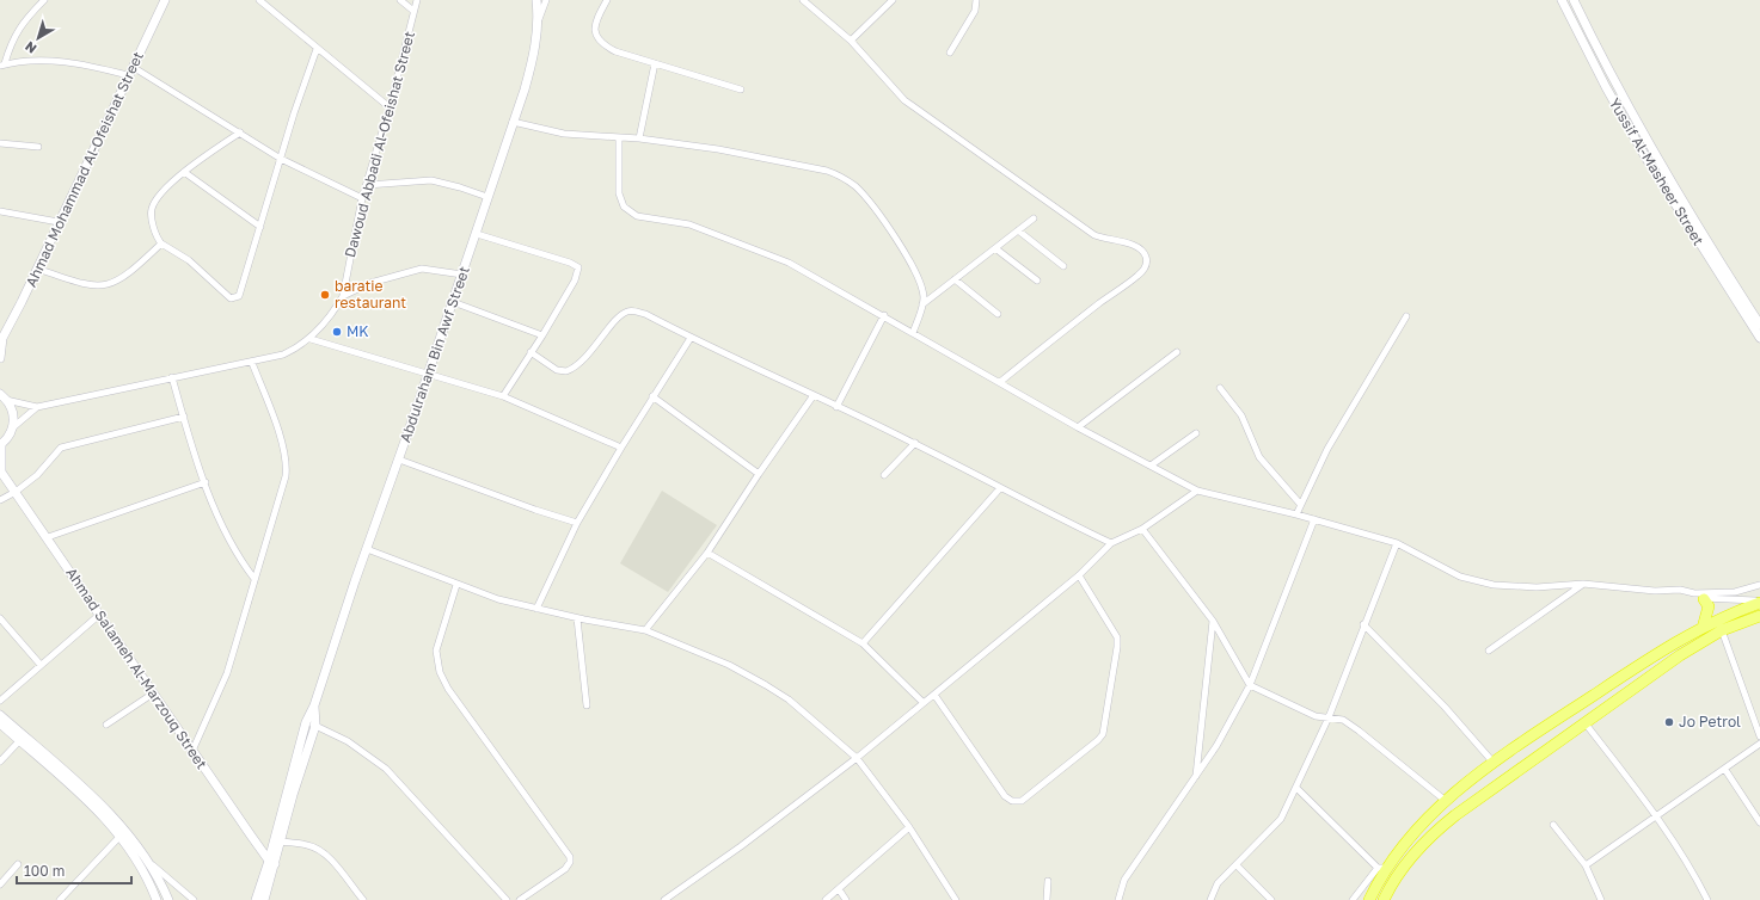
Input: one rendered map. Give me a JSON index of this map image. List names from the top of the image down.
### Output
{
  "streets": {
    "street": [
      "Dawoud Abbadi Al-Ofeishat Street",
      "Ahmad Mohammad Al-Ofeishat Street",
      "Yussif Al-Masheer Street",
      "Abdulraham Bin Awf Street",
      "Ahmad Salameh Al-Marzouq Street"
    ]
  },
  "crossings": [
    ["Abdulraham Bin Awf Street", "Ahmad Salameh Al-Marzouq Street"]
  ],
  "places": ["baratie restaurant", "MK", "Jo Petrol"],
  "scale_bar": "100 m",
  "north": "bottom left"
}
